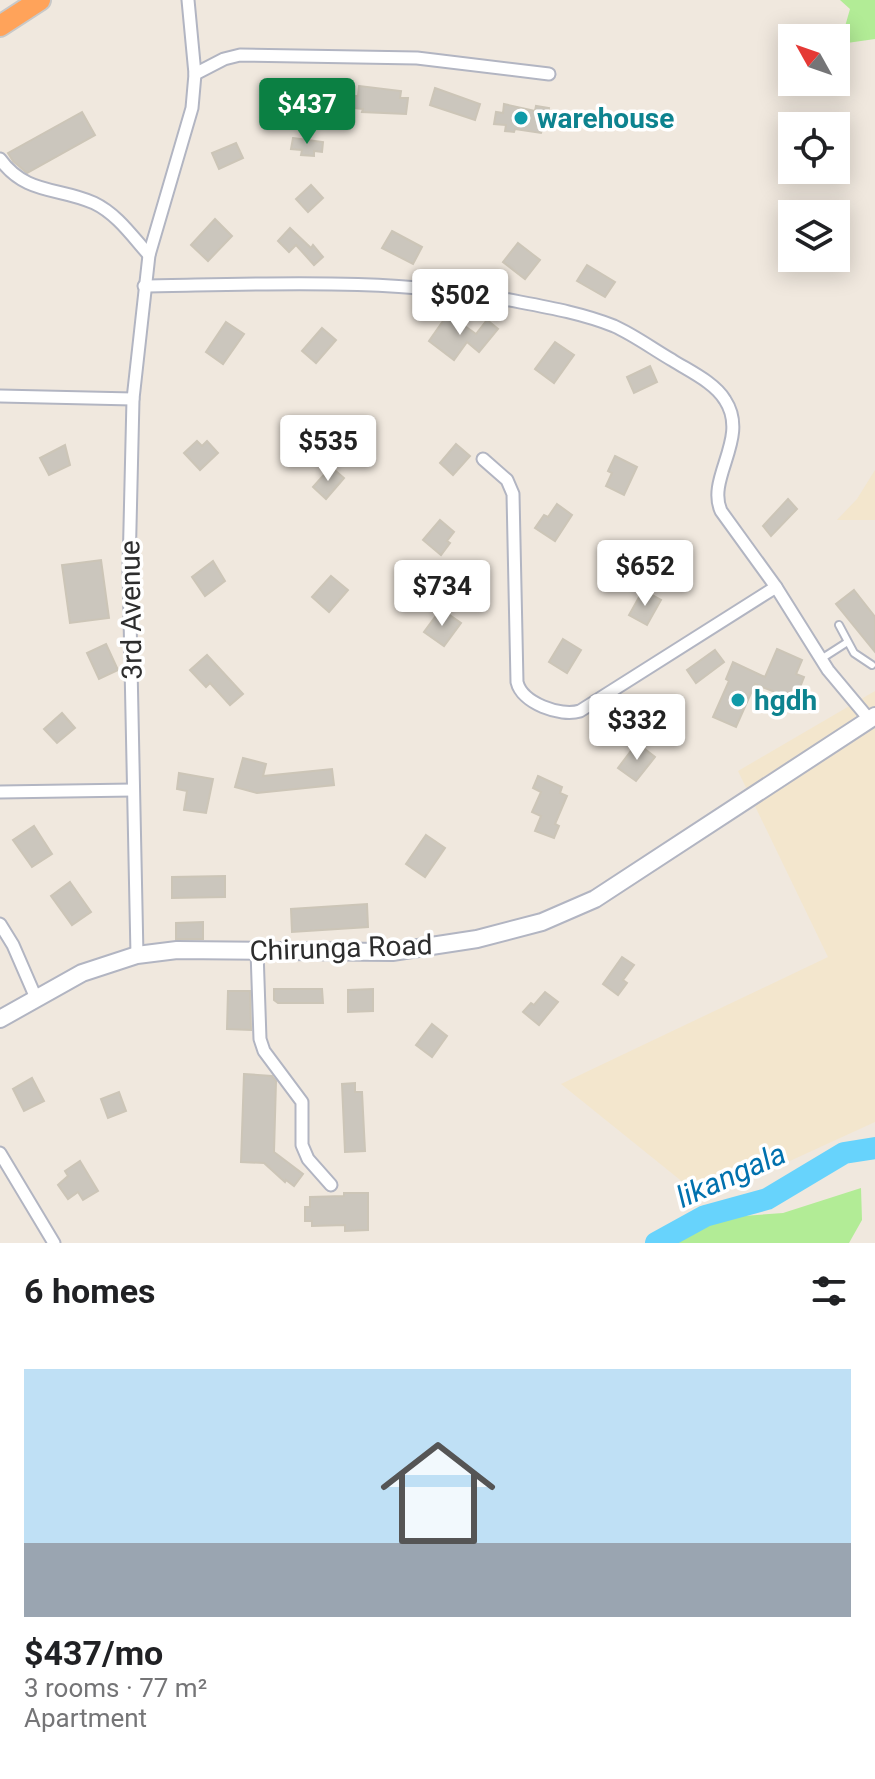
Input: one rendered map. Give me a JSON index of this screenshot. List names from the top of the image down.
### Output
{
  "streets": {
    "street": ["3rd Avenue", "Chirunga Road"]
  },
  "crossings": [
    ["3rd Avenue", "Chirunga Road"]
  ],
  "water": ["likangala"],
  "places": ["warehouse", "hgdh"],
  "north": "top left",
  "page": {
    "price": [
      "$437",
      "$502",
      "$535",
      "$652",
      "$734",
      "$332"
    ],
    "heading": "6 homes",
    "list": [
      {
        "name": "$437/mo",
        "note": "3 rooms · 77 m² · Apartment"
      }
    ]
  }
}
